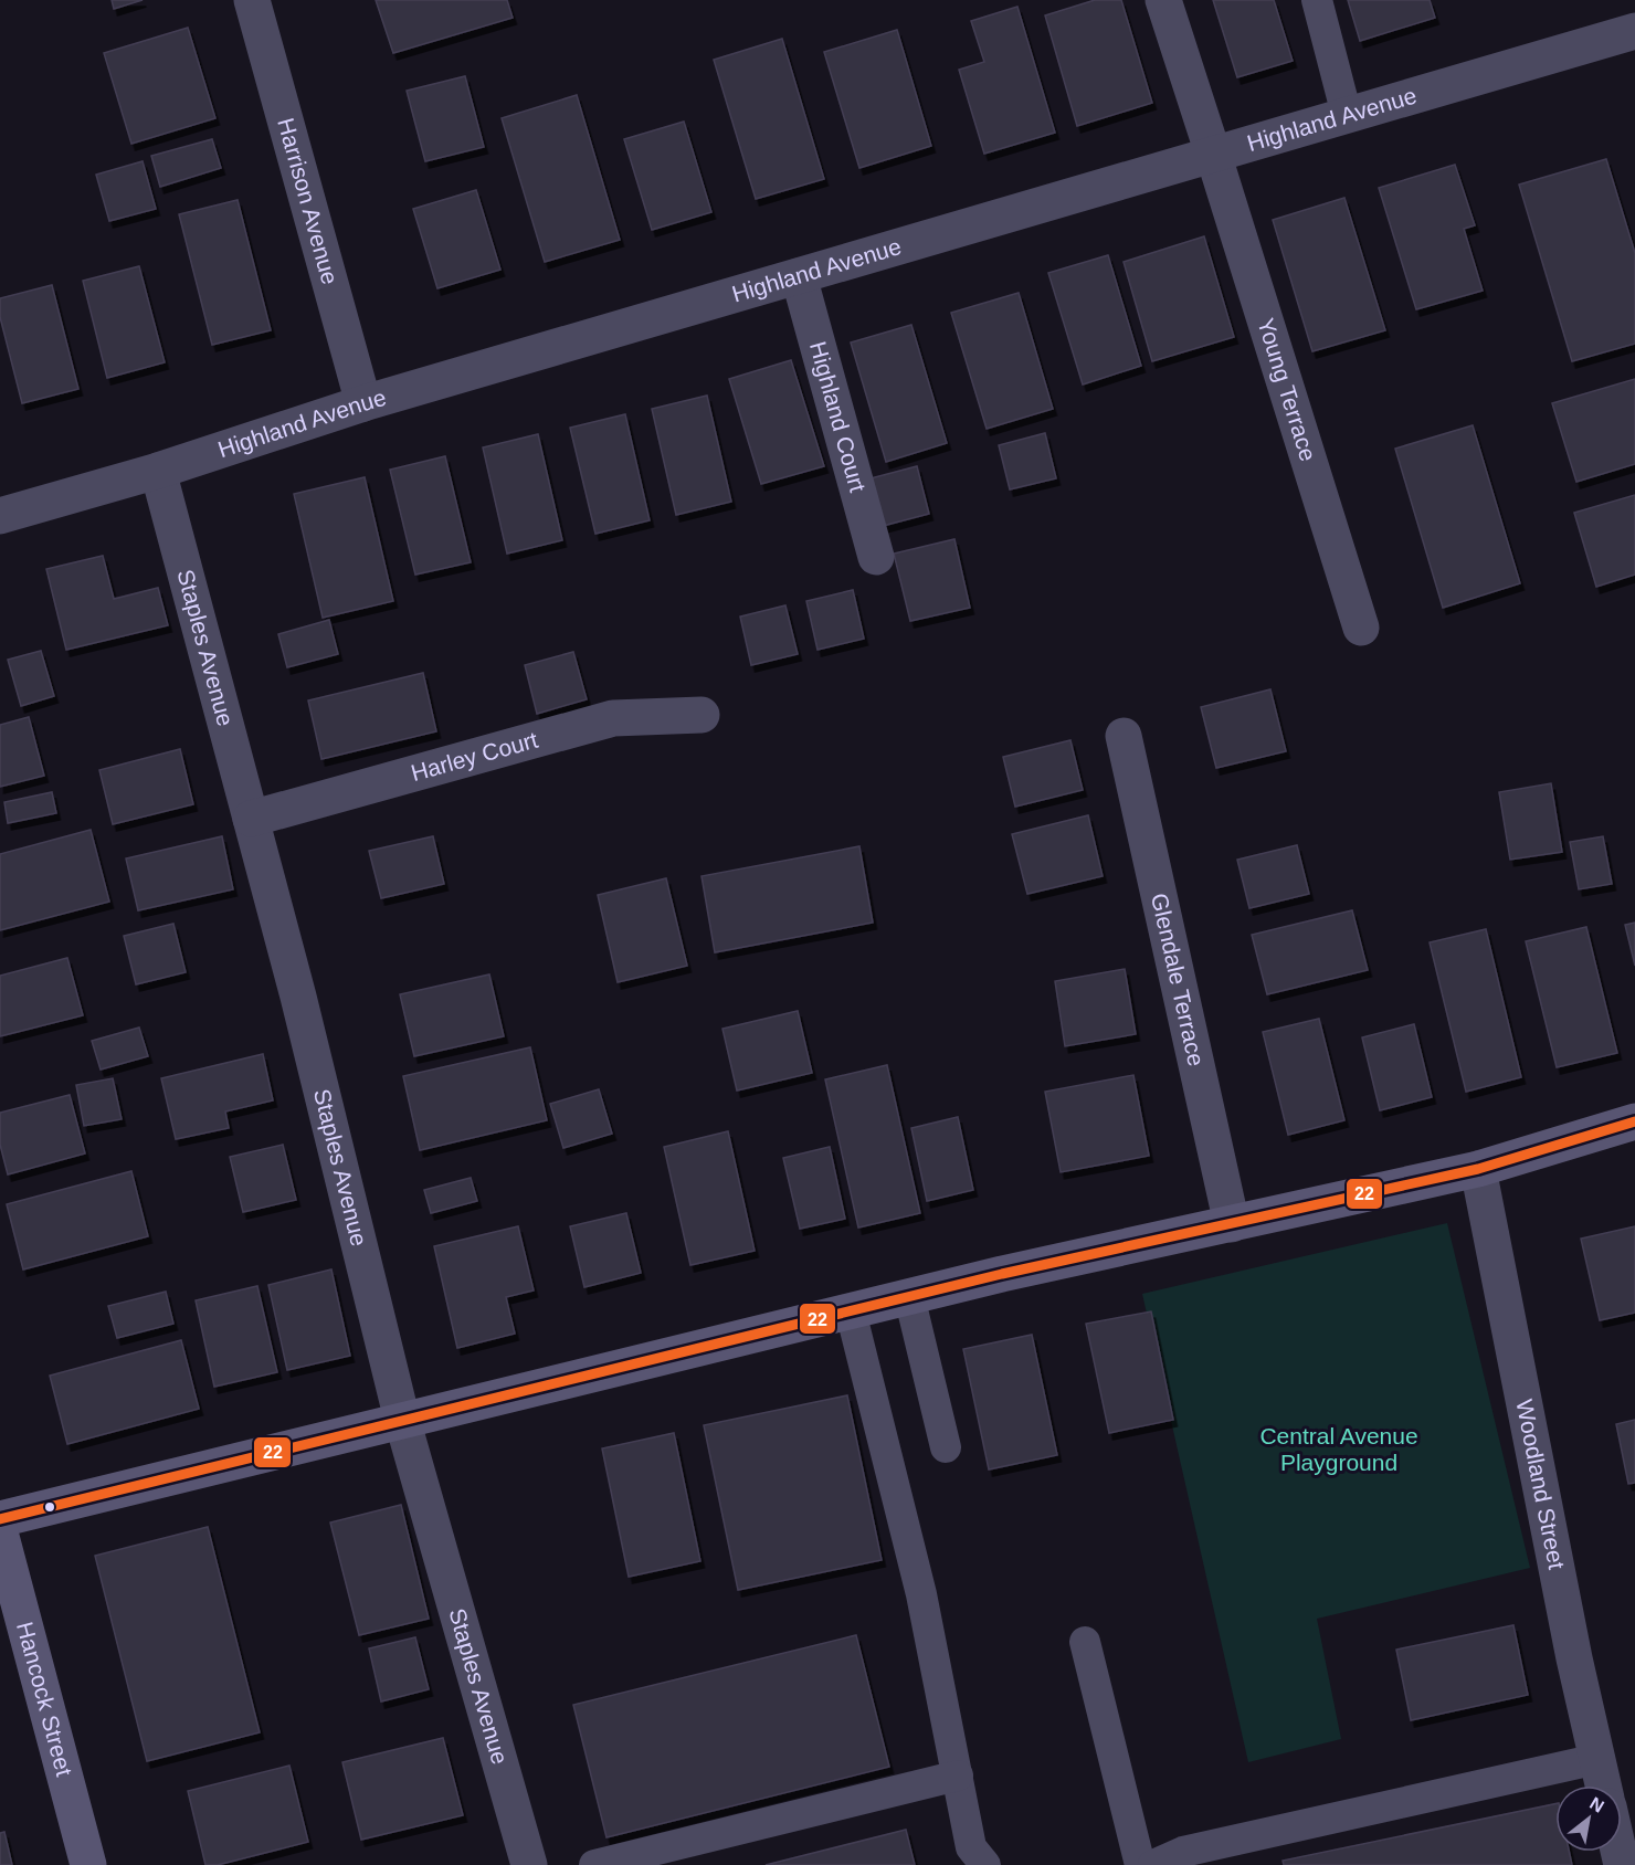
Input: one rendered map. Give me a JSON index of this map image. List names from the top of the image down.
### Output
{
  "streets": {
    "street": [
      "Highland Avenue",
      "Harrison Avenue",
      "Young Terrace",
      "Highland Court",
      "Staples Avenue",
      "Harley Court",
      "Glendale Terrace",
      "Woodland Street",
      "Hancock Street"
    ]
  },
  "crossings": [
    ["Highland Avenue", "Harrison Avenue"],
    ["Highland Avenue", "Young Terrace"],
    ["Highland Avenue", "Highland Court"],
    ["Highland Avenue", "Staples Avenue"],
    ["Staples Avenue", "Harley Court"]
  ],
  "parks": ["Central Avenue Playground"],
  "lines": ["transit line 22"],
  "north": "top right"
}
